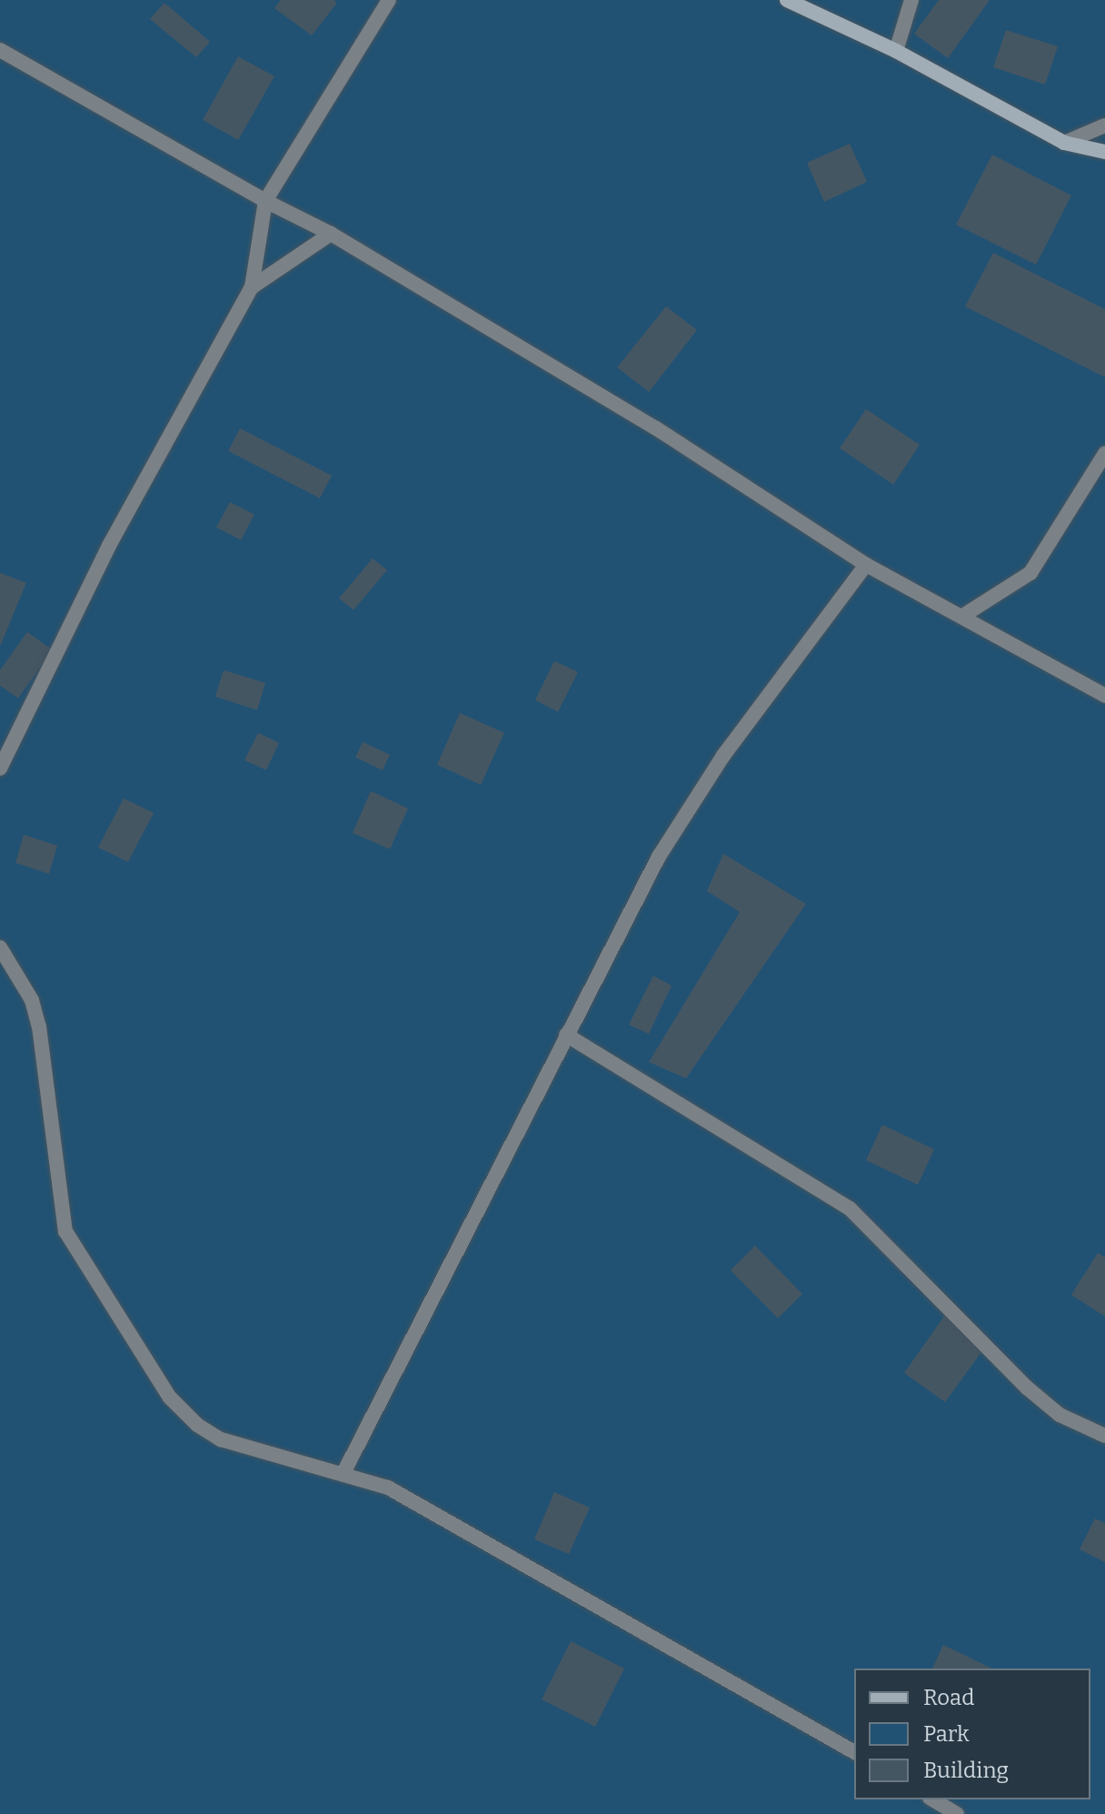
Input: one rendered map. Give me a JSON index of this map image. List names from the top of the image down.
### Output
{
  "legend": ["Road", "Park", "Building"]
}
